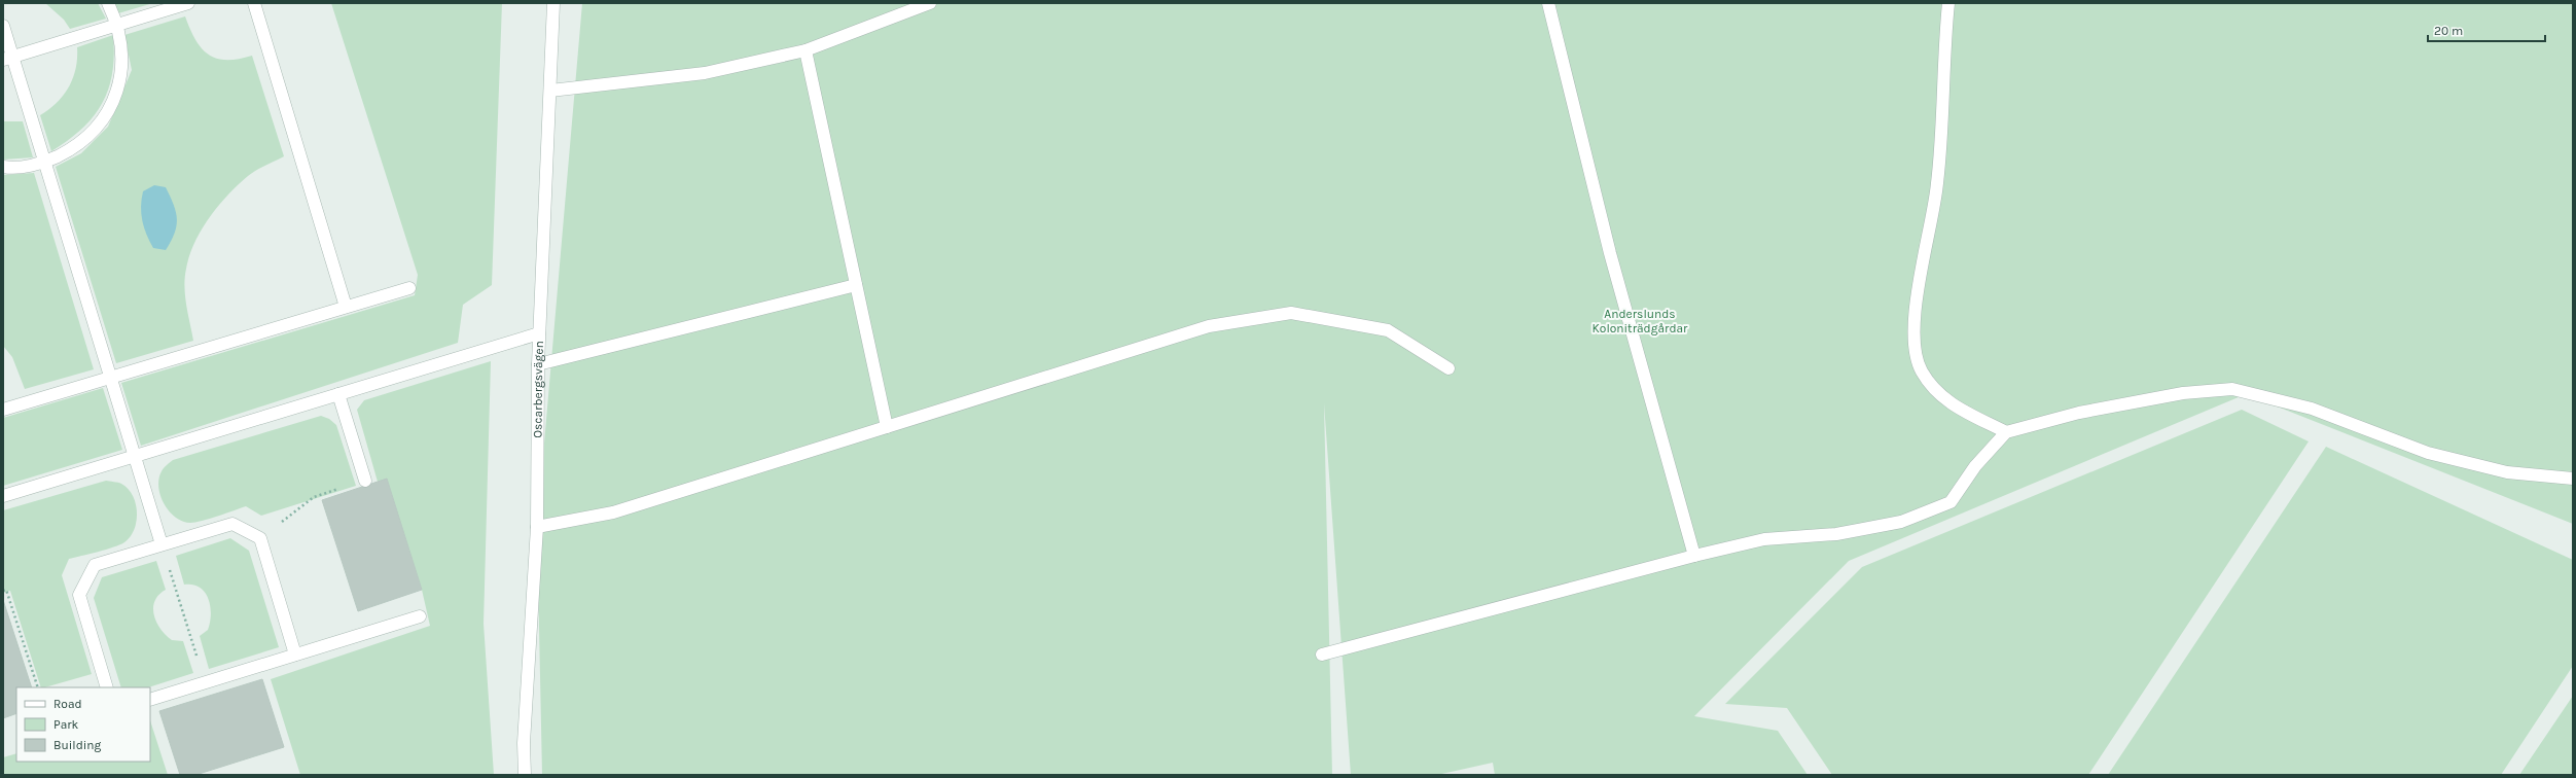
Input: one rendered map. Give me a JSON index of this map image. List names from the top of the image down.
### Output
{
  "streets": {
    "street": ["Oscarbergsvägen"]
  },
  "parks": ["Anderslunds Koloniträdgårdar"],
  "legend": ["Road", "Park", "Building"],
  "scale_bar": "20 m"
}
